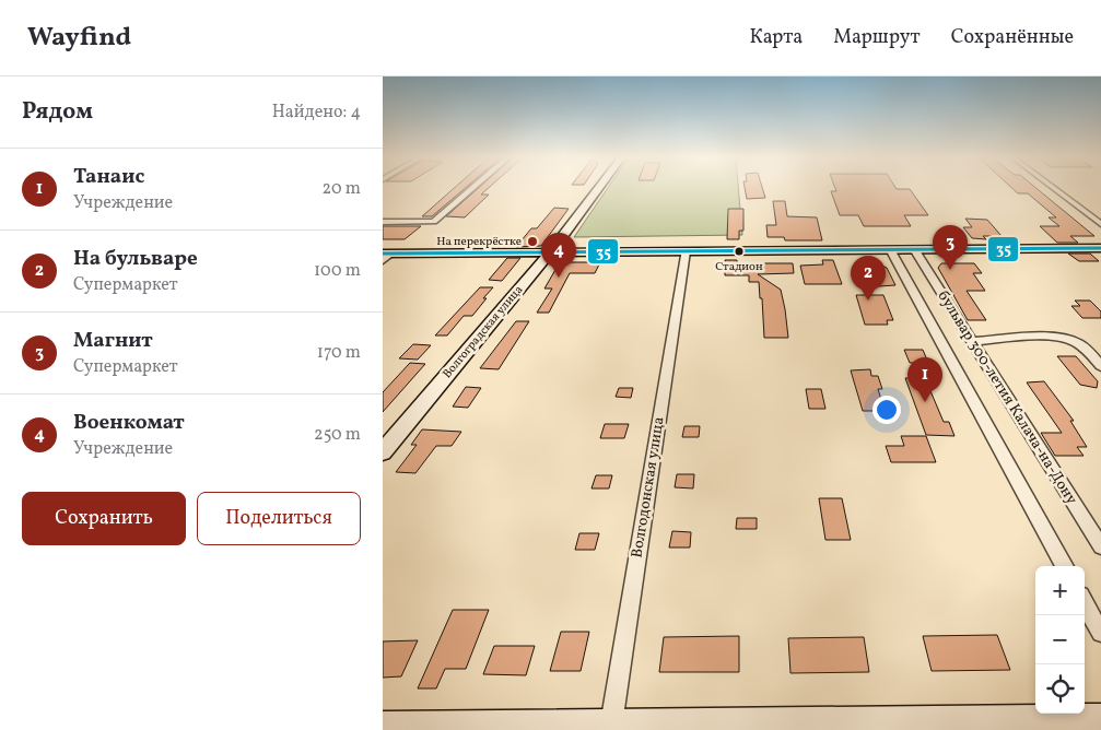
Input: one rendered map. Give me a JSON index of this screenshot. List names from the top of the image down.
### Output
{
  "streets": {
    "street": ["Волгоградская улица", "бульвар 300-летия Калача-на-Дону", "Волгодонская улица"]
  },
  "places": ["На перекрёстке", "Стадион"],
  "lines": ["transit line 35"],
  "page": {
    "header": "Wayfind",
    "nav": ["Карта", "Маршрут", "Сохранённые"],
    "heading": ["Рядом", "Найдено: 4"],
    "list": [
      {
        "mark": "1",
        "name": "Танаис",
        "note": "Учреждение",
        "value": "20 m"
      },
      {
        "mark": "2",
        "name": "На бульваре",
        "note": "Супермаркет",
        "value": "100 m"
      },
      {
        "mark": "3",
        "name": "Магнит",
        "note": "Супермаркет",
        "value": "170 m"
      },
      {
        "mark": "4",
        "name": "Военкомат",
        "note": "Учреждение",
        "value": "250 m"
      }
    ],
    "pins": [
      "3",
      "4",
      "2",
      "1"
    ],
    "buttons": ["Сохранить", "Поделиться"],
    "map_buttons": ["+", "−"]
  }
}
